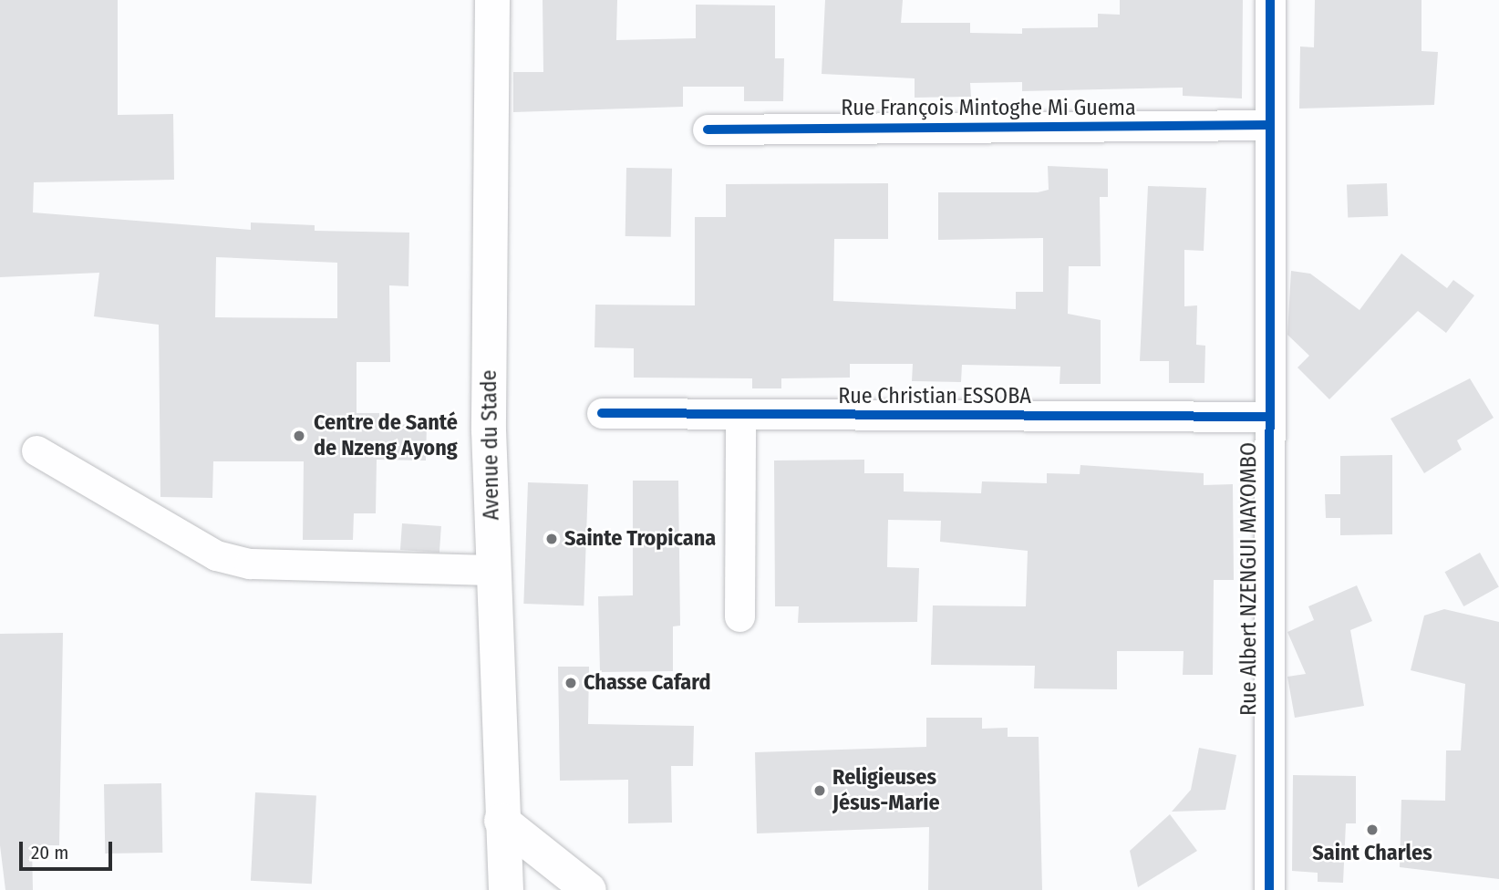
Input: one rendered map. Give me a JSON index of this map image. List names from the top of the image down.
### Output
{
  "streets": {
    "main road": ["Avenue du Stade"],
    "street": ["Rue François Mintoghe Mi Guema", "Rue Christian ESSOBA", "Rue Albert NZENGUI MAYOMBO"]
  },
  "crossings": [
    ["Rue François Mintoghe Mi Guema", "Rue Albert NZENGUI MAYOMBO"],
    ["Rue Christian ESSOBA", "Rue Albert NZENGUI MAYOMBO"]
  ],
  "places": [
    "Centre de Santé de Nzeng Ayong",
    "Sainte Tropicana",
    "Chasse Cafard",
    "Religieuses Jésus-Marie",
    "Saint Charles"
  ],
  "scale_bar": "20 m"
}
